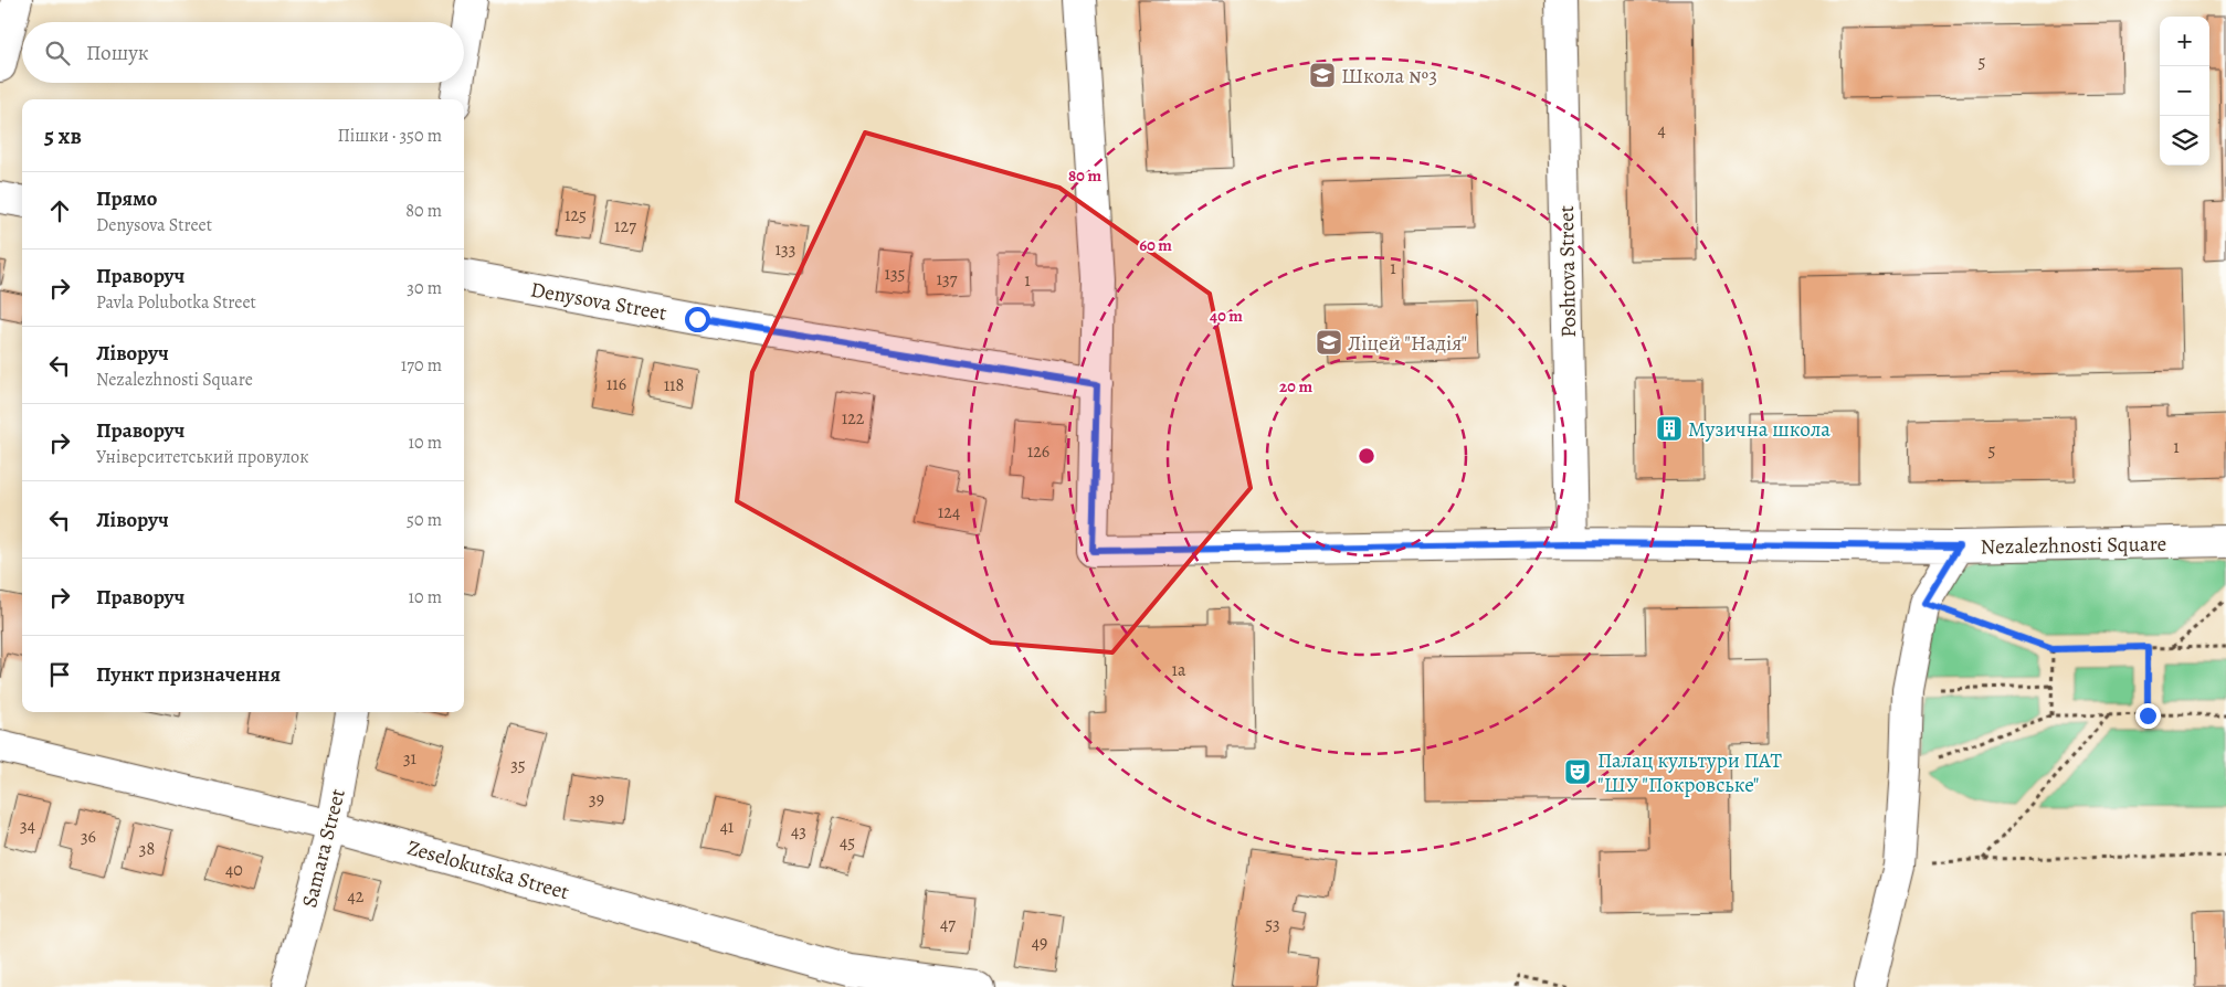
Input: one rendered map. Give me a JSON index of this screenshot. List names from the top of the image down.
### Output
{
  "streets": {
    "street": [
      "Poshtova Street",
      "Denysova Street",
      "Nezalezhnosti Square",
      "Samara Street",
      "Zeselokutska Street"
    ]
  },
  "crossings": [
    ["Poshtova Street", "Nezalezhnosti Square"],
    ["Denysova Street", "Nezalezhnosti Square"],
    ["Samara Street", "Zeselokutska Street"]
  ],
  "places": {
    "school or university": ["Школа №3", "Ліцей \"Надія\""],
    "building": ["Музична школа"],
    "theatre": ["Палац культури ПАТ \"ШУ \"Покровське\""]
  },
  "house_numbers": [
    "5",
    "4",
    "125",
    "127",
    "133",
    "1",
    "135",
    "137",
    "1",
    "116",
    "118",
    "122",
    "1",
    "5",
    "126",
    "124",
    "1а",
    "31",
    "35",
    "39",
    "34",
    "41",
    "43",
    "36",
    "45",
    "38",
    "40",
    "42",
    "47",
    "53",
    "49"
  ],
  "page": {
    "map_buttons": ["+", "−"],
    "search": "Пошук",
    "heading": ["5 хв", "Пішки · 350 m"],
    "list": [
      ["Прямо", "Denysova Street", "80 m"],
      ["Праворуч", "Pavla Polubotka Street", "30 m"],
      ["Ліворуч", "Nezalezhnosti Square", "170 m"],
      ["Праворуч", "Університетський провулок", "10 m"],
      ["Ліворуч", "50 m"],
      ["Праворуч", "10 m"],
      "Пункт призначення"
    ]
  },
  "rings": [
    "80 m",
    "60 m",
    "40 m",
    "20 m"
  ]
}
